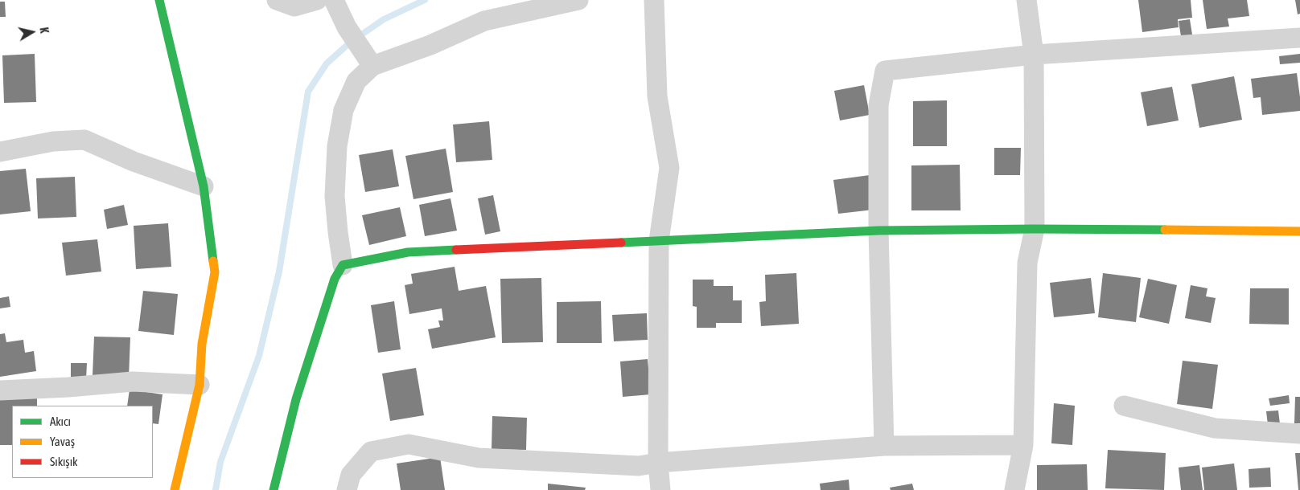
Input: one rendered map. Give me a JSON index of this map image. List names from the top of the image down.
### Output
{
  "legend": ["Akıcı", "Yavaş", "Sıkışık"],
  "north": "right"
}
